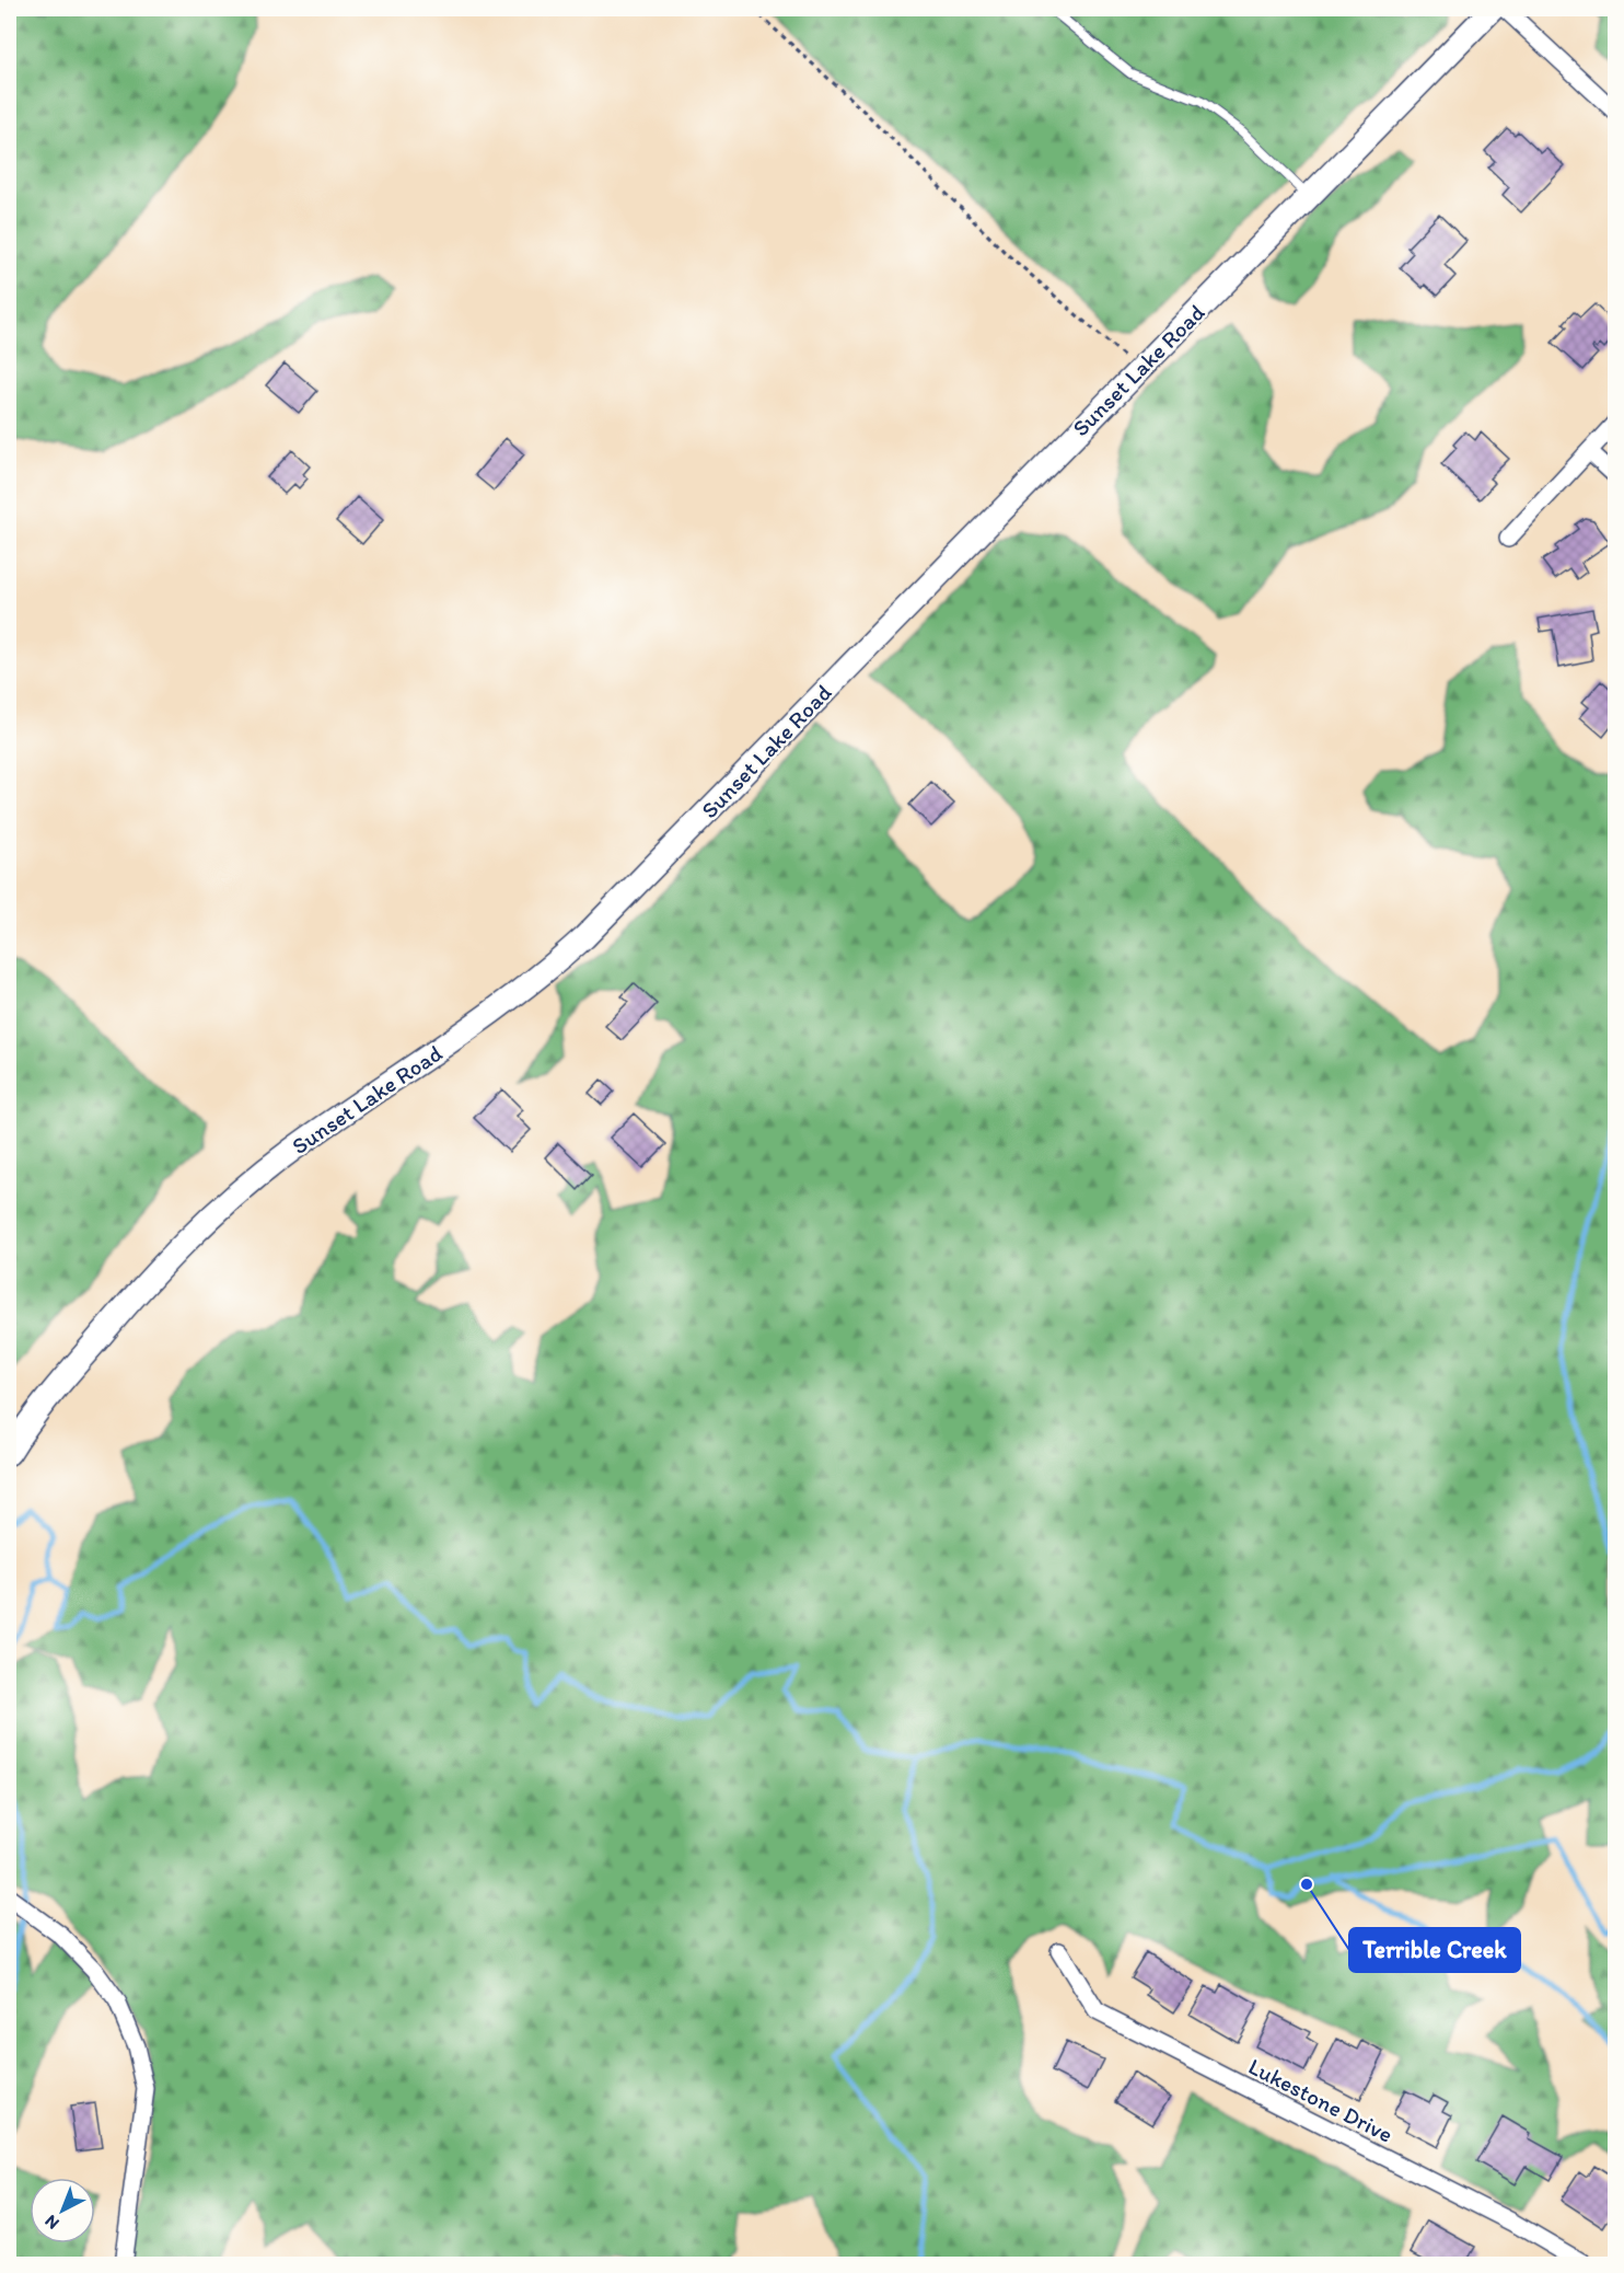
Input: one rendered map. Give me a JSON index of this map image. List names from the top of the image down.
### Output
{
  "streets": {
    "main road": ["Sunset Lake Road"],
    "street": ["Lukestone Drive"]
  },
  "places": ["Terrible Creek"],
  "north": "bottom left"
}
